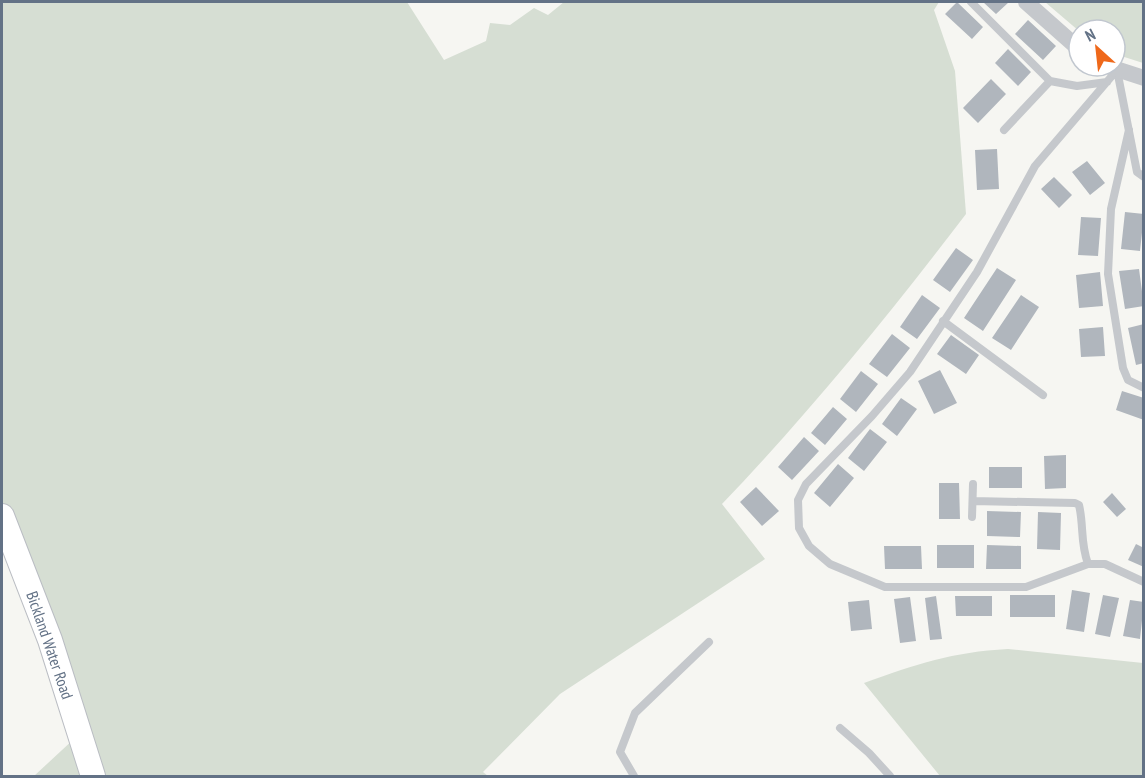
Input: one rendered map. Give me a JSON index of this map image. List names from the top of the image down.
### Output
{
  "streets": {
    "street": ["Bickland Water Road"]
  },
  "north": "top left"
}
